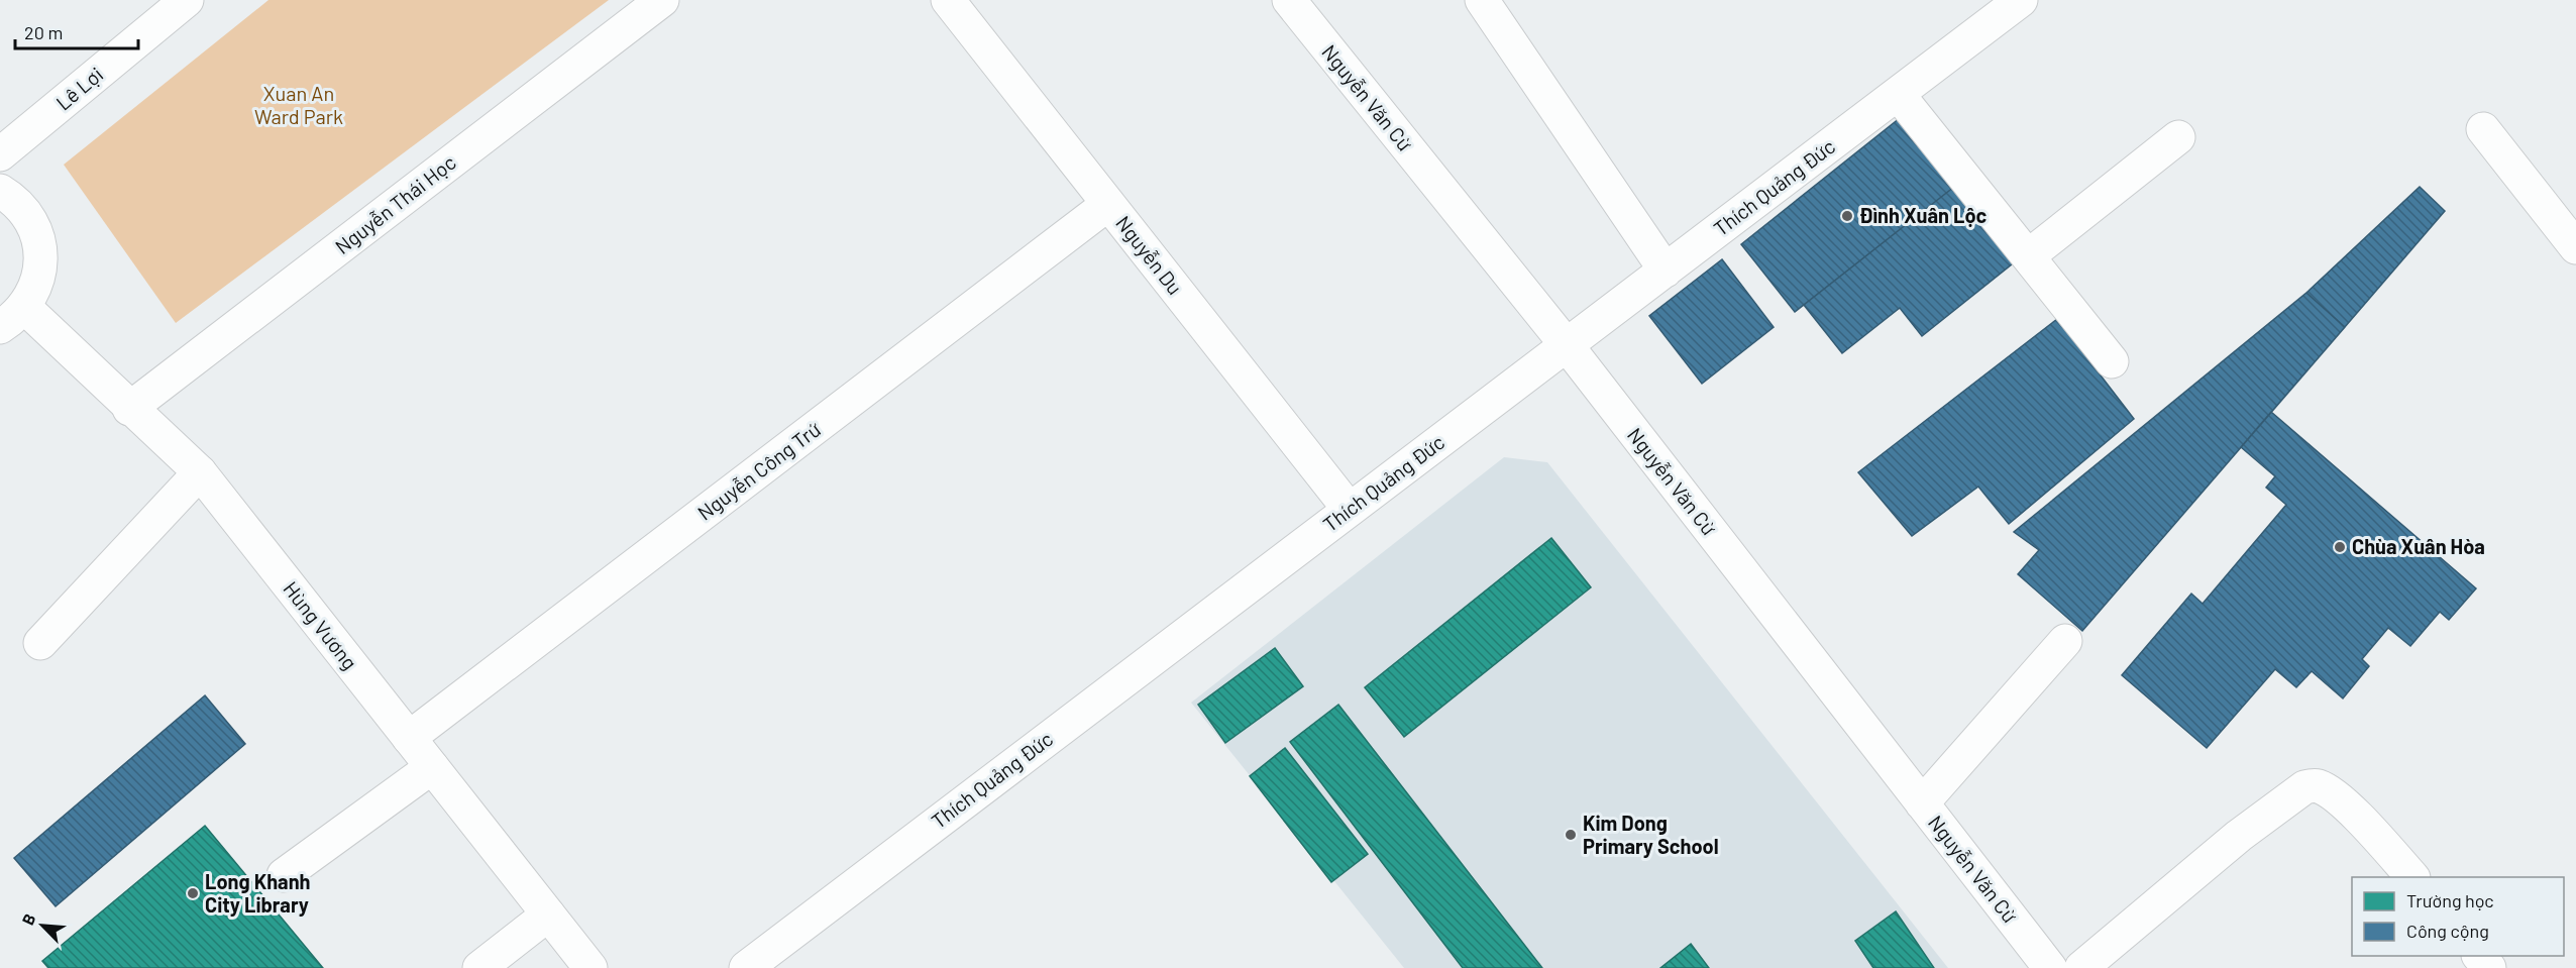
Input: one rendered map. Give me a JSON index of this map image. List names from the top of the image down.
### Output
{
  "streets": {
    "street": [
      "Lê Lợi",
      "Nguyễn Văn Cừ",
      "Thích Quảng Đức",
      "Nguyễn Thái Học",
      "Nguyễn Du",
      "Nguyễn Công Trứ",
      "Hùng Vương"
    ]
  },
  "crossings": [
    ["Nguyễn Văn Cừ", "Thích Quảng Đức"],
    ["Thích Quảng Đức", "Nguyễn Du"],
    ["Nguyễn Thái Học", "Hùng Vương"],
    ["Nguyễn Du", "Nguyễn Công Trứ"],
    ["Nguyễn Công Trứ", "Hùng Vương"]
  ],
  "parks": ["Xuan An Ward Park"],
  "places": [
    "Đình Xuân Lộc",
    "Chùa Xuân Hòa",
    "Kim Dong Primary School",
    "Long Khanh City Library"
  ],
  "legend": ["Trường học", "Công cộng"],
  "scale_bar": "20 m",
  "north": "top left"
}
